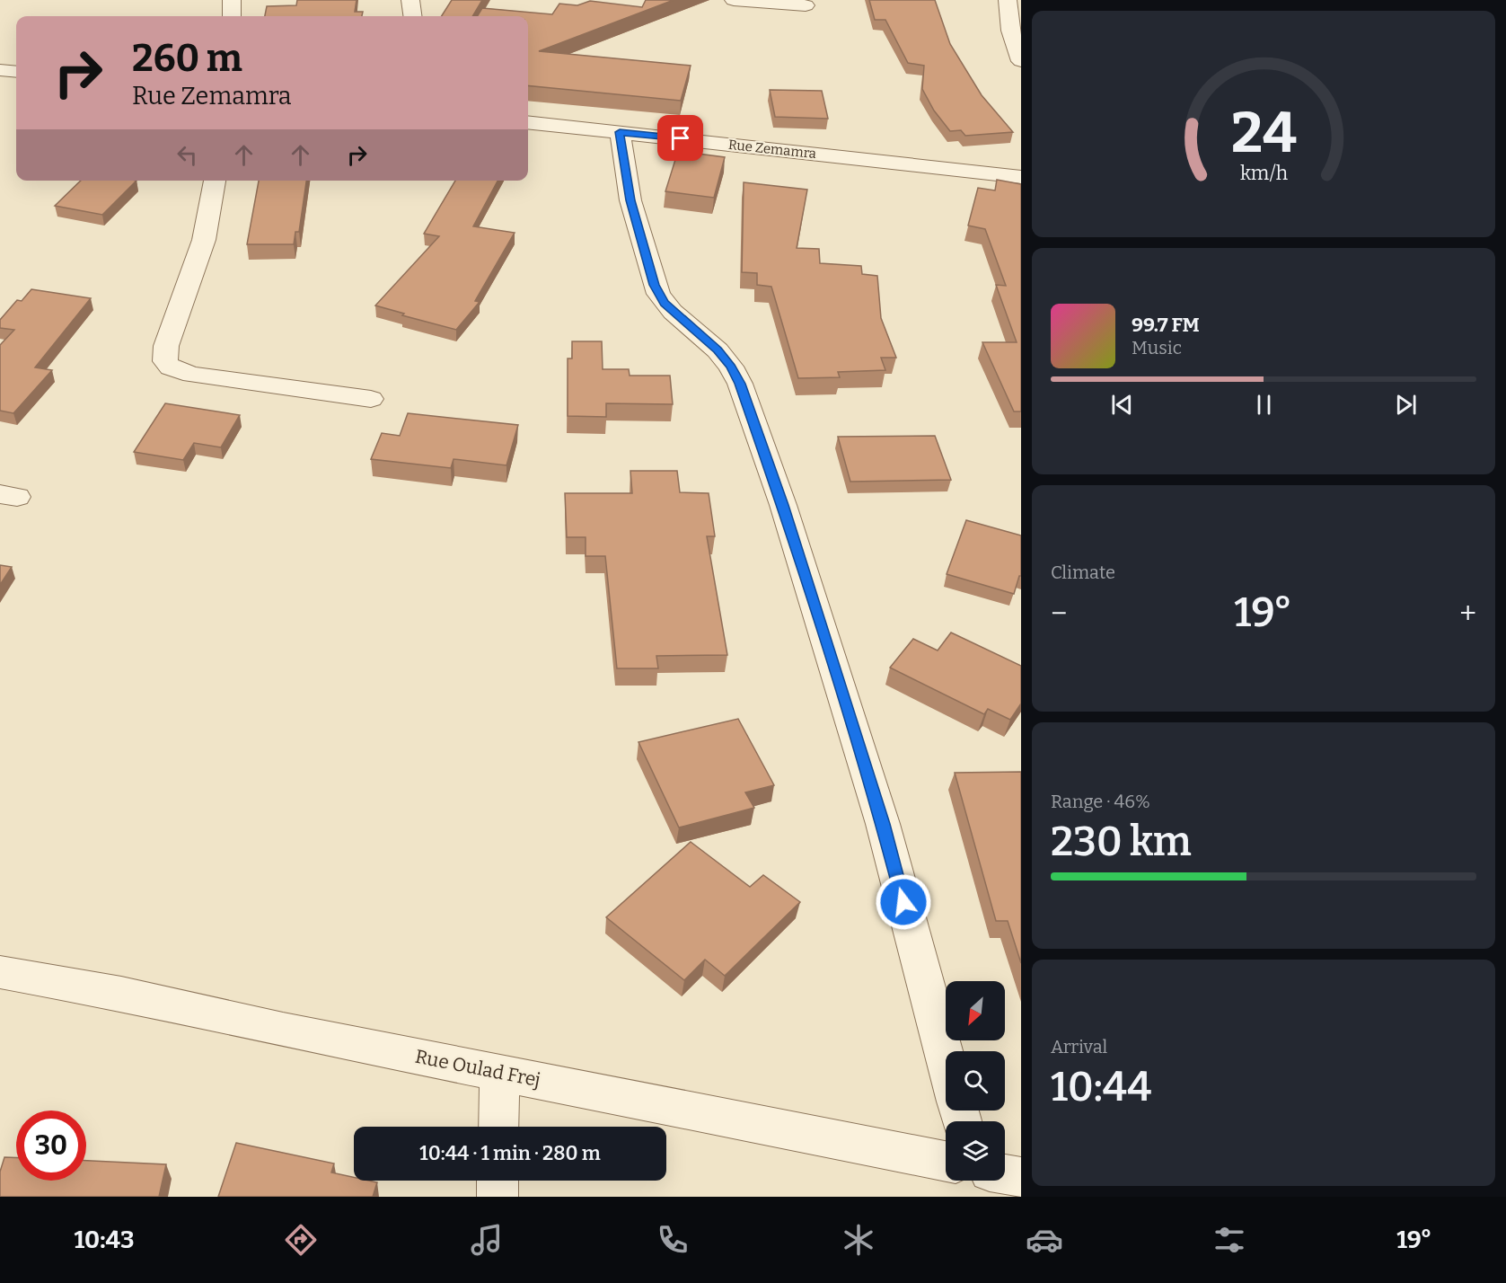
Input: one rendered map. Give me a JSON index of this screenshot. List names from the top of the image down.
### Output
{
  "streets": {
    "street": ["Rue Zemamra", "Rue Oulad Frej"]
  },
  "north": "bottom left",
  "page": {
    "turn": ["260 m", "Rue Zemamra"],
    "song": ["99.7 FM", "Music"],
    "tile": [
      "Climate",
      ["Range · 46%", "230 km"],
      ["Arrival", "10:44"]
    ],
    "heat": ["−", "19°", "+"],
    "limit": "30",
    "trip": "10:44 · 1 min · 280 m",
    "tabs": ["10:43", "19°"],
    "gauge": ["24", "km/h"]
  }
}
